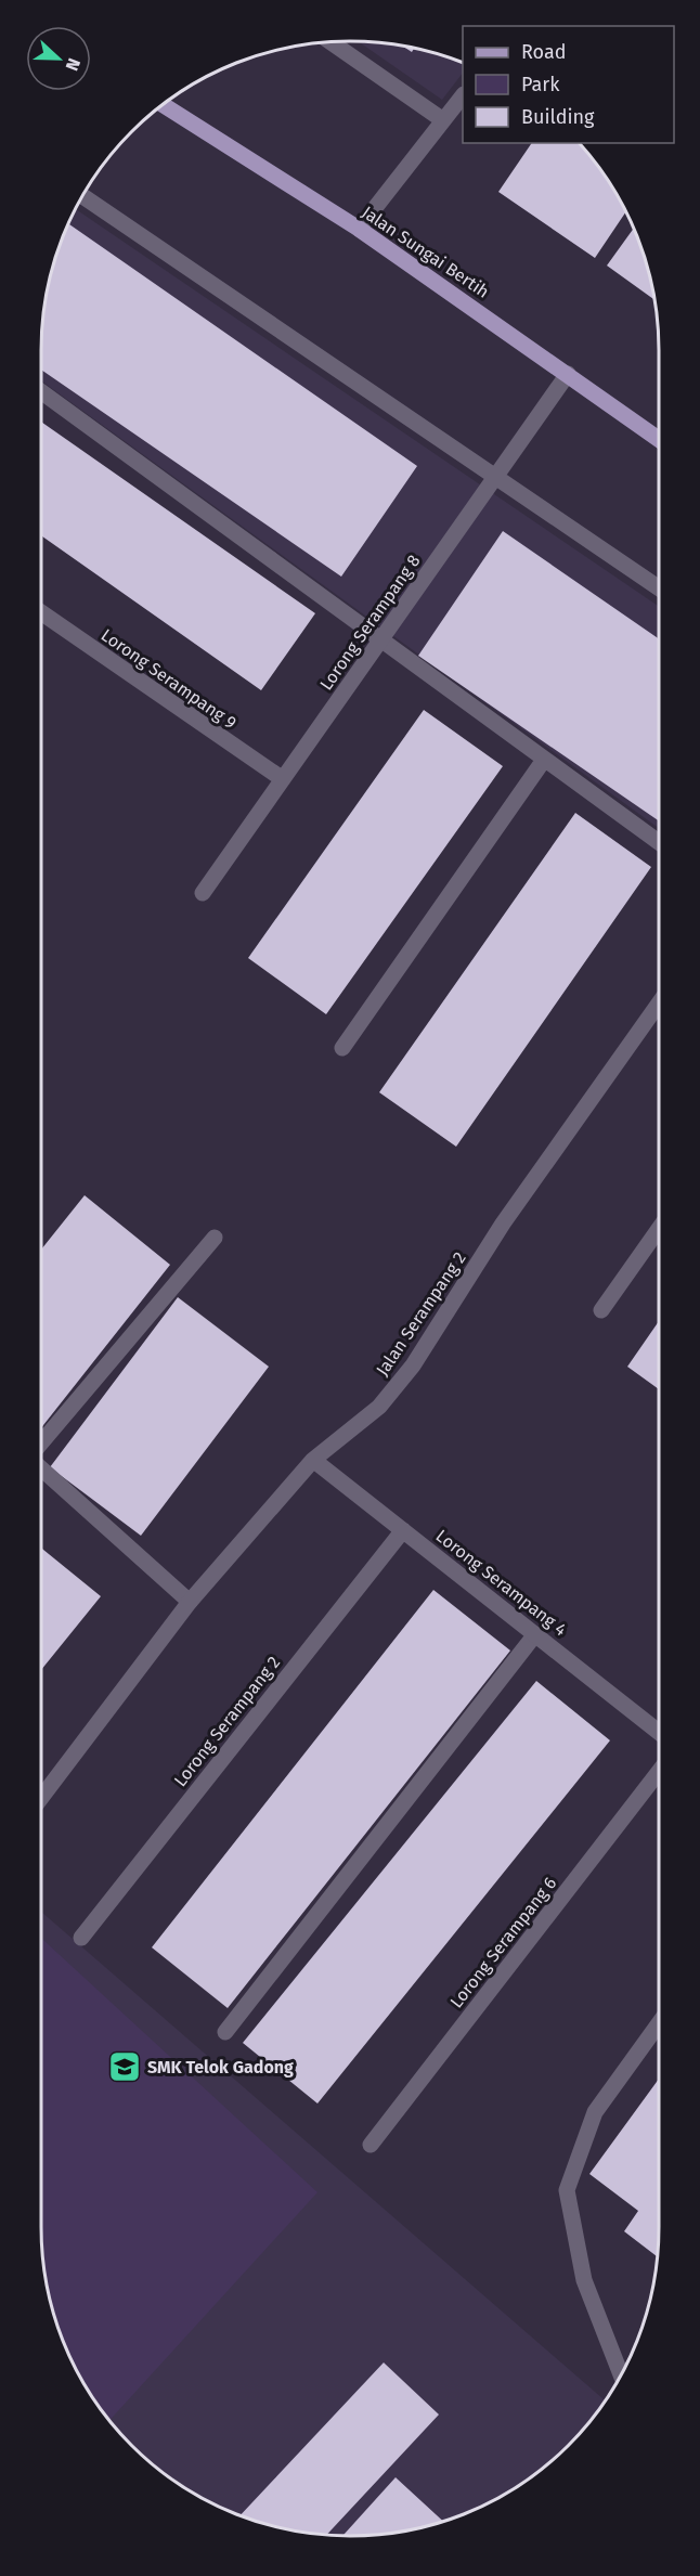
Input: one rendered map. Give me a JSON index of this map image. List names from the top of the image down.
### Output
{
  "streets": {
    "main road": ["Jalan Sungai Bertih"],
    "street": [
      "Lorong Serampang 8",
      "Lorong Serampang 9",
      "Jalan Serampang 2",
      "Lorong Serampang 4",
      "Lorong Serampang 2",
      "Lorong Serampang 6"
    ]
  },
  "crossings": [
    ["Jalan Sungai Bertih", "Lorong Serampang 8"],
    ["Lorong Serampang 8", "Lorong Serampang 9"],
    ["Jalan Serampang 2", "Lorong Serampang 4"],
    ["Lorong Serampang 4", "Lorong Serampang 2"]
  ],
  "places": {
    "school or university": ["SMK Telok Gadong"]
  },
  "legend": ["Road", "Park", "Building"],
  "north": "right"
}
